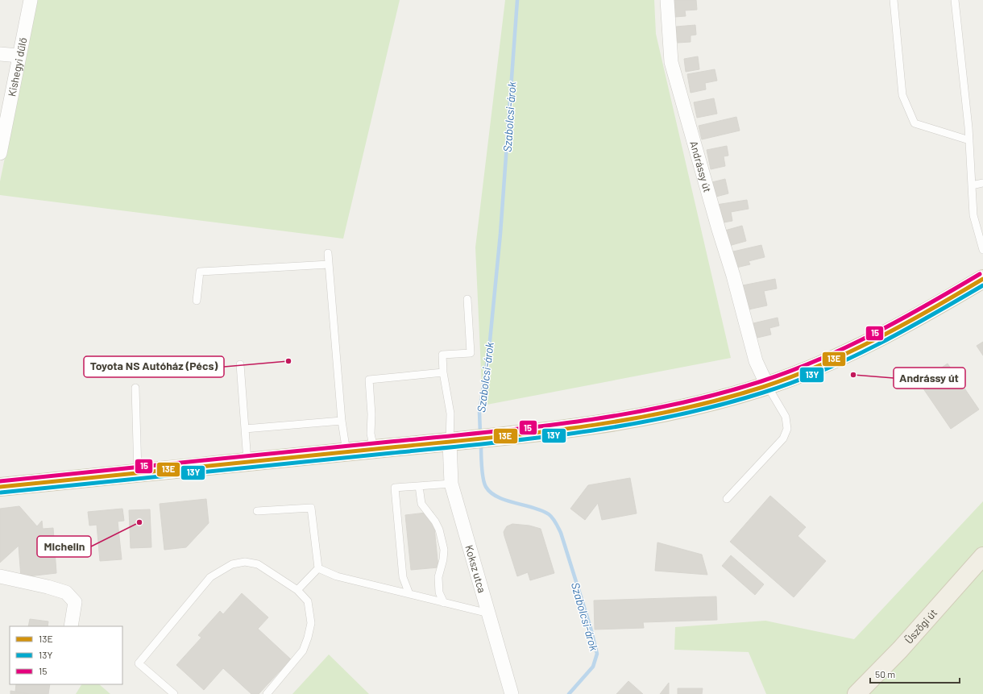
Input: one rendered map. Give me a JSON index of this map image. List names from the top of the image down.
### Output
{
  "streets": {
    "main road": ["Üszögi út"],
    "street": ["Kishegyi dűlő", "Andrássy út", "Koksz utca"]
  },
  "water": ["Szabolcsi-árok"],
  "places": ["Toyota NS Autóház (Pécs)", "Andrássy út", "Michelin"],
  "lines": ["transit line 15", "transit line 13E", "transit line 13Y"],
  "legend": ["13E", "13Y", "15"],
  "scale_bar": "50 m"
}
